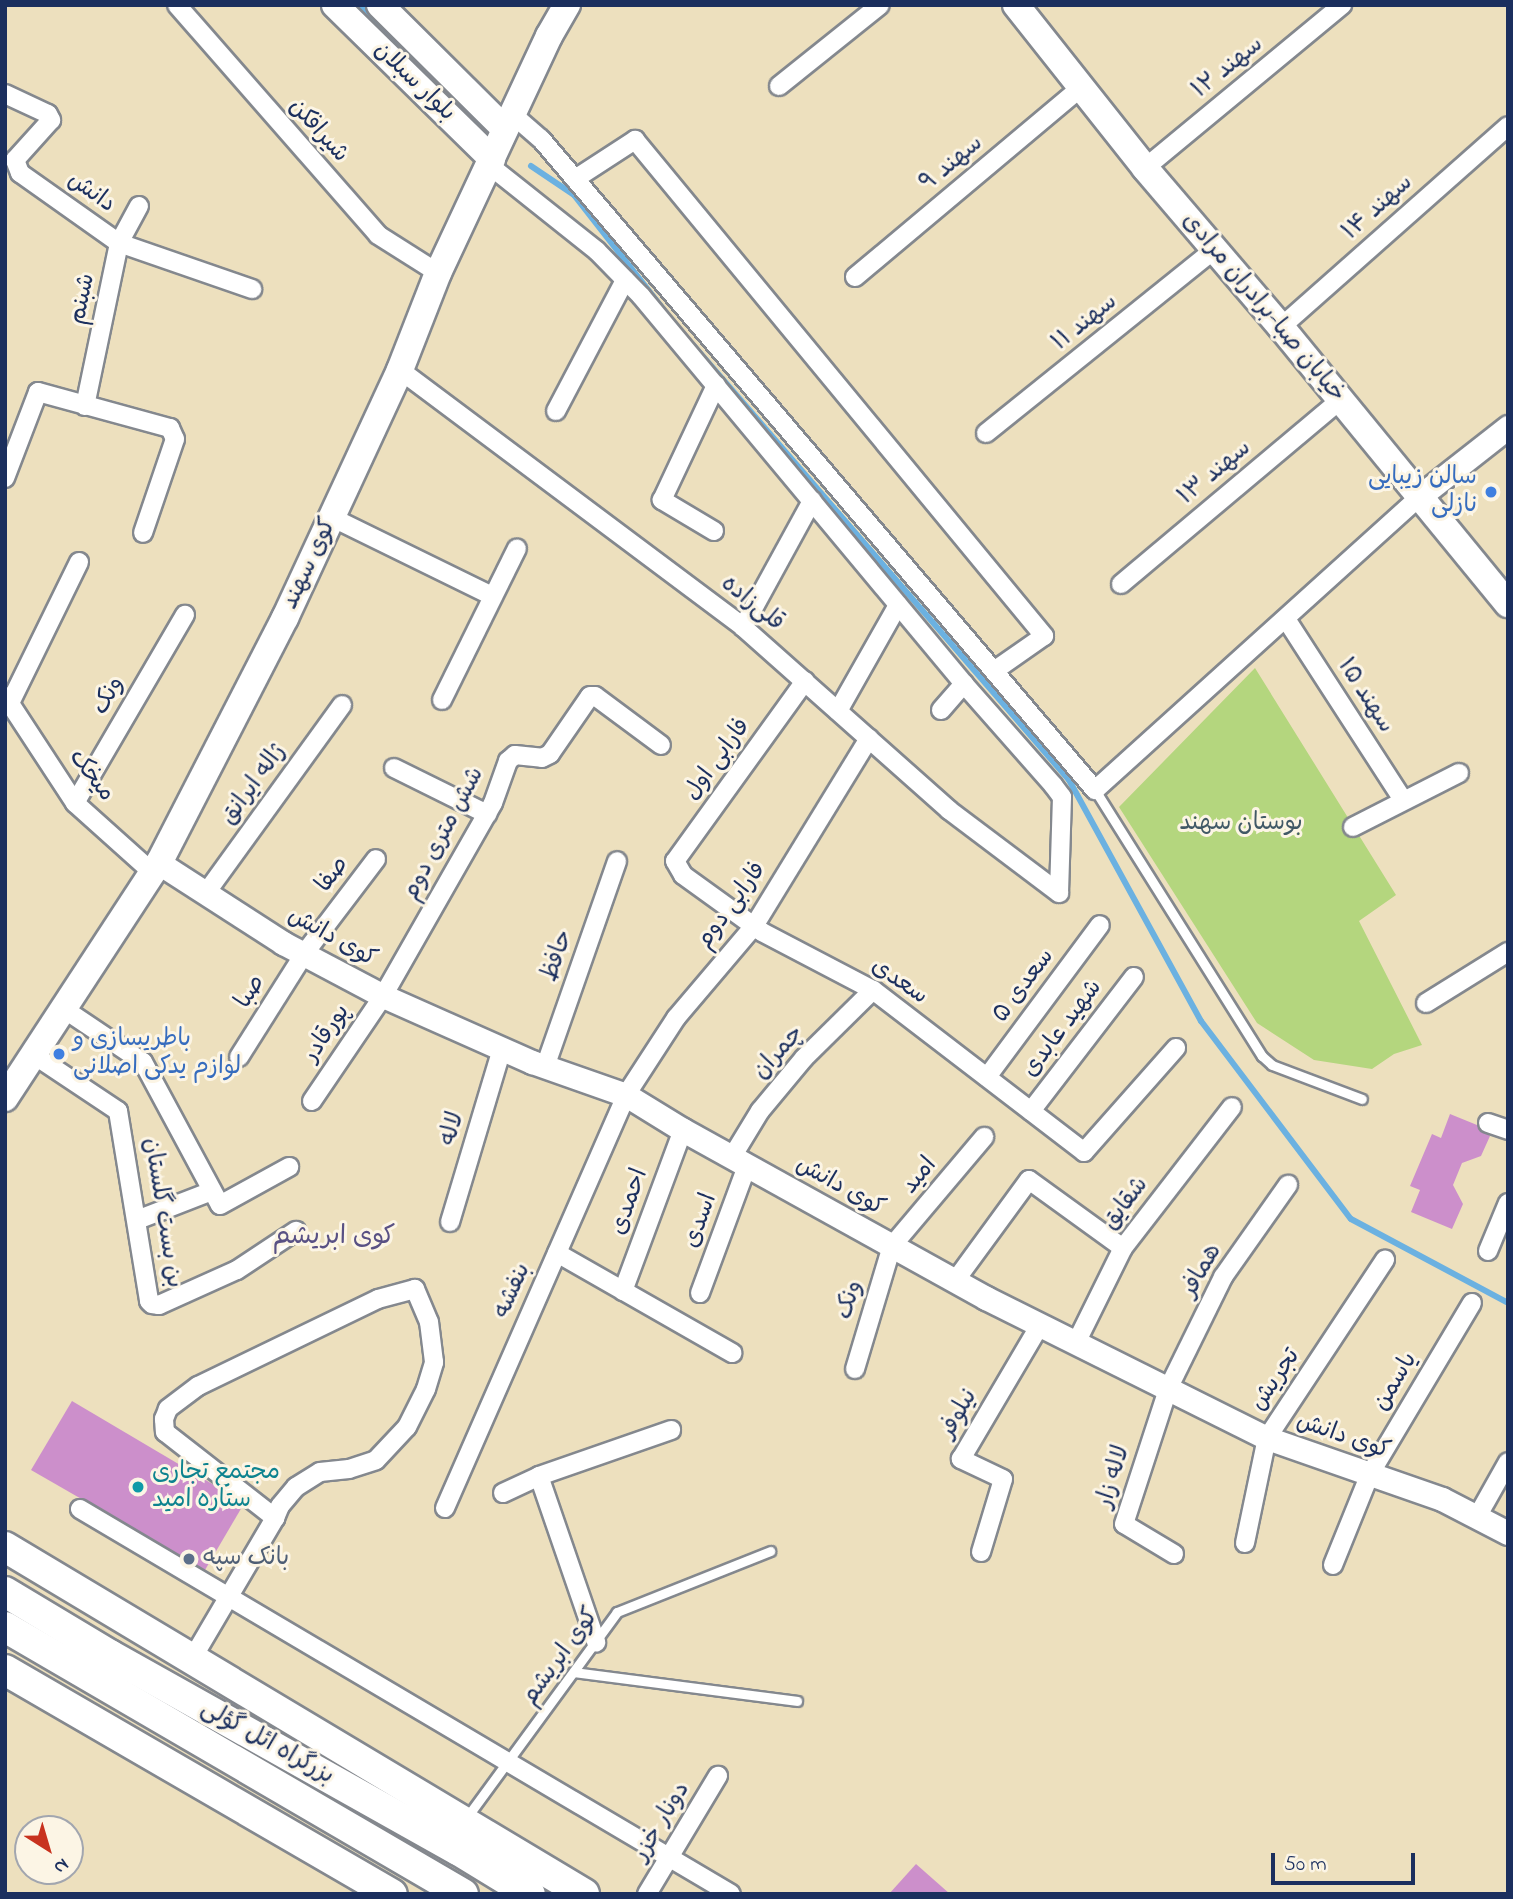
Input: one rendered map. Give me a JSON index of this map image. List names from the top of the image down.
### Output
{
  "streets": {
    "highway": ["بزرگراه ائل گؤلی"],
    "main road": ["بلوار سبلان", "خیابان صبا-برادران مرادی", "کوی سهند"],
    "street": [
      "سهند ۱۲",
      "شیر‌افکن",
      "سهند ۹",
      "دانش",
      "سهند ۱۴",
      "شبنم",
      "سهند ۱۱",
      "سهند ۱۳",
      "قلی‌زاده",
      "ونک",
      "سهند ۱۵",
      "فارابی اول",
      "میخک",
      "ژاله ایرانق",
      "شش متری دوم",
      "صفا",
      "فارابی دوم",
      "کوی دانش",
      "حافظ",
      "سعدی",
      "سعدی ۵",
      "صبا",
      "شهید عابدی",
      "پورقادر",
      "چمران",
      "لاله",
      "امید",
      "احمدی",
      "شقایق",
      "بن بست گلستان",
      "اسدی",
      "همافر",
      "بنفشه",
      "تجریش",
      "یاسمن",
      "نیلوفر",
      "لاله زار",
      "دونار خزر"
    ],
    "lane": ["کوی ابریشم"]
  },
  "crossings": [
    ["سهند ۱۲", "خیابان صبا-برادران مرادی"],
    ["بلوار سبلان", "کوی سهند"],
    ["شیر‌افکن", "کوی سهند"],
    ["سهند ۹", "خیابان صبا-برادران مرادی"],
    ["دانش", "شبنم"],
    ["سهند ۱۴", "خیابان صبا-برادران مرادی"],
    ["خیابان صبا-برادران مرادی", "سهند ۱۱"],
    ["خیابان صبا-برادران مرادی", "سهند ۱۳"],
    ["کوی سهند", "قلی‌زاده"],
    ["کوی سهند", "میخک"],
    ["کوی سهند", "کوی دانش"],
    ["کوی سهند", "بن بست گلستان"],
    ["قلی‌زاده", "فارابی اول"],
    ["قلی‌زاده", "فارابی دوم"],
    ["ونک", "میخک"],
    ["ونک", "کوی دانش"],
    ["ونک", "امید"],
    ["فارابی اول", "سعدی"],
    ["میخک", "کوی دانش"],
    ["ژاله ایرانق", "کوی دانش"],
    ["شش متری دوم", "کوی دانش"],
    ["شش متری دوم", "پورقادر"],
    ["صفا", "کوی دانش"],
    ["صفا", "صبا"],
    ["فارابی دوم", "کوی دانش"],
    ["فارابی دوم", "سعدی"],
    ["فارابی دوم", "بنفشه"],
    ["کوی دانش", "حافظ"],
    ["کوی دانش", "صبا"],
    ["کوی دانش", "پورقادر"],
    ["کوی دانش", "چمران"],
    ["کوی دانش", "لاله"],
    ["کوی دانش", "امید"],
    ["کوی دانش", "احمدی"],
    ["کوی دانش", "شقایق"],
    ["کوی دانش", "اسدی"],
    ["کوی دانش", "همافر"],
    ["کوی دانش", "بنفشه"],
    ["کوی دانش", "تجریش"],
    ["کوی دانش", "یاسمن"],
    ["کوی دانش", "نیلوفر"],
    ["کوی دانش", "لاله زار"],
    ["سعدی", "سعدی ۵"],
    ["سعدی", "شهید عابدی"],
    ["سعدی", "چمران"],
    ["چمران", "اسدی"],
    ["همافر", "لاله زار"]
  ],
  "districts": ["کوی ابریشم"],
  "parks": ["بوستان سهند"],
  "places": [
    "سالن زیبایی نازلی",
    "باطریسازی و لوازم یدکی اصلانی",
    "مجتمع تجاری ستاره امید",
    "بانک سپه"
  ],
  "scale_bar": "50 m",
  "north": "bottom right"
}
